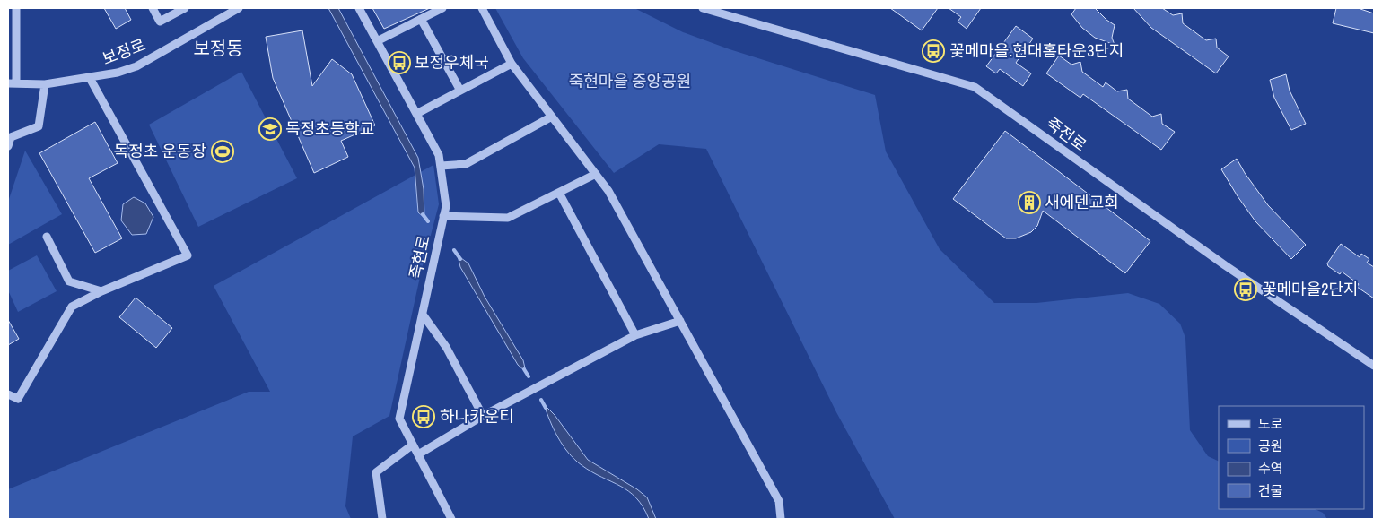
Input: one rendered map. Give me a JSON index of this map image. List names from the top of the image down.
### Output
{
  "streets": {
    "street": ["보정로", "죽전로", "죽현로"]
  },
  "districts": ["보정동"],
  "parks": ["죽현마을 중앙공원"],
  "places": {
    "bus stop": [
      "꽃메마을.현대홈타운3단지",
      "보정우체국",
      "꽃메마을2단지",
      "하나카운티"
    ],
    "school or university": ["독정초등학교"],
    "sports": ["독정초 운동장"],
    "building": ["새에덴교회"]
  },
  "legend": [
    "도로",
    "공원",
    "수역",
    "건물"
  ]
}
